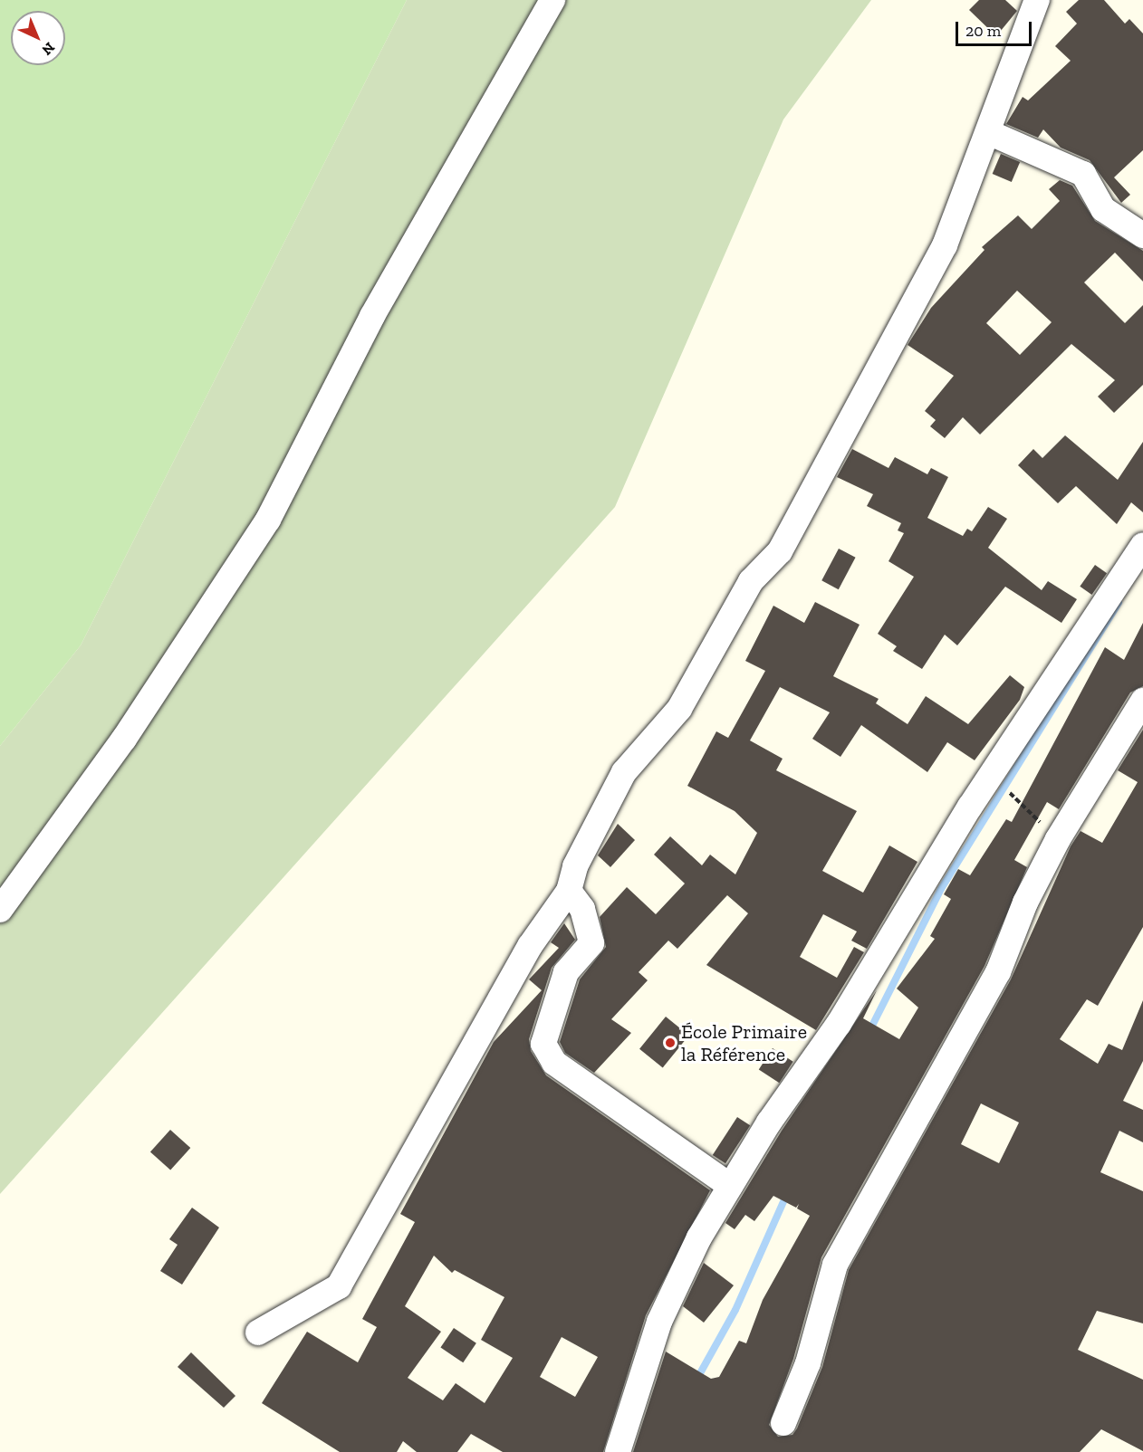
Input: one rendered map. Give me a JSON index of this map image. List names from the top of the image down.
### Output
{
  "places": ["École Primaire la Référence"],
  "scale_bar": "20 m",
  "north": "bottom right"
}
